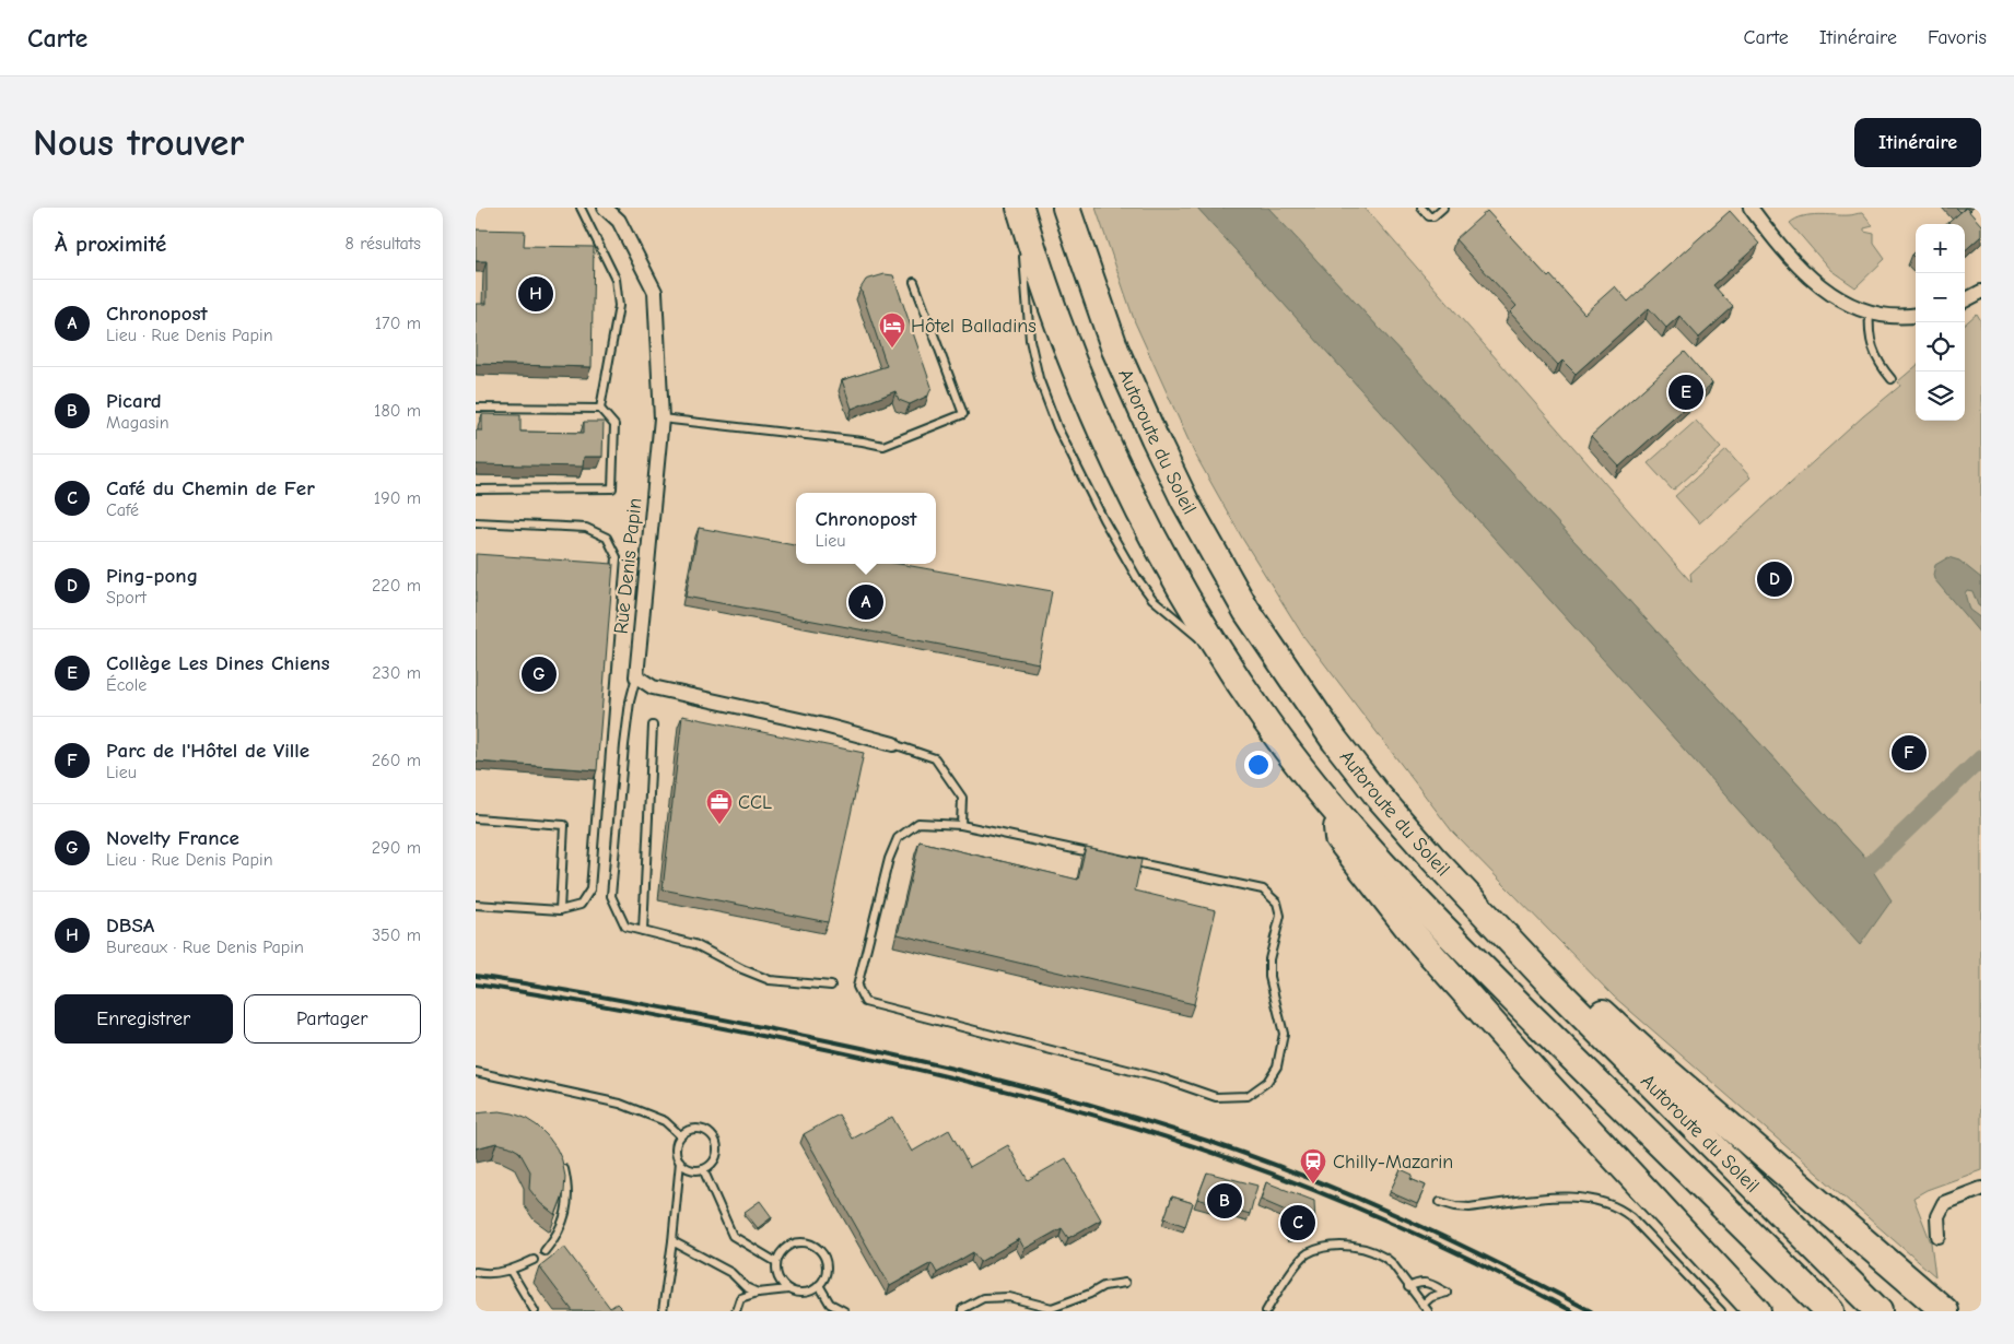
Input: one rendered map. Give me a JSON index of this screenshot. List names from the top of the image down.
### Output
{
  "streets": {
    "highway": ["Autoroute du Soleil"],
    "street": ["Rue Denis Papin"]
  },
  "places": {
    "hotel": ["Hôtel Balladins"],
    "office": ["CCL"],
    "station": ["Chilly-Mazarin"]
  },
  "page": {
    "header": "Carte",
    "nav": ["Carte", "Itinéraire", "Favoris"],
    "buttons": [
      "Itinéraire",
      ["Enregistrer", "Partager"]
    ],
    "title": "Nous trouver",
    "heading": ["À proximité", "8 résultats"],
    "map_buttons": ["+", "−"],
    "pins": [
      "H",
      "E",
      "D",
      "A",
      "G",
      "F",
      "B",
      "C"
    ],
    "list": [
      {
        "mark": "A",
        "name": "Chronopost",
        "note": "Lieu · Rue Denis Papin",
        "value": "170 m"
      },
      {
        "mark": "B",
        "name": "Picard",
        "note": "Magasin",
        "value": "180 m"
      },
      {
        "mark": "C",
        "name": "Café du Chemin de Fer",
        "note": "Café",
        "value": "190 m"
      },
      {
        "mark": "D",
        "name": "Ping-pong",
        "note": "Sport",
        "value": "220 m"
      },
      {
        "mark": "E",
        "name": "Collège Les Dines Chiens",
        "note": "École",
        "value": "230 m"
      },
      {
        "mark": "F",
        "name": "Parc de l'Hôtel de Ville",
        "note": "Lieu",
        "value": "260 m"
      },
      {
        "mark": "G",
        "name": "Novelty France",
        "note": "Lieu · Rue Denis Papin",
        "value": "290 m"
      },
      {
        "mark": "H",
        "name": "DBSA",
        "note": "Bureaux · Rue Denis Papin",
        "value": "350 m"
      }
    ],
    "popup": ["Chronopost", "Lieu"]
  }
}
